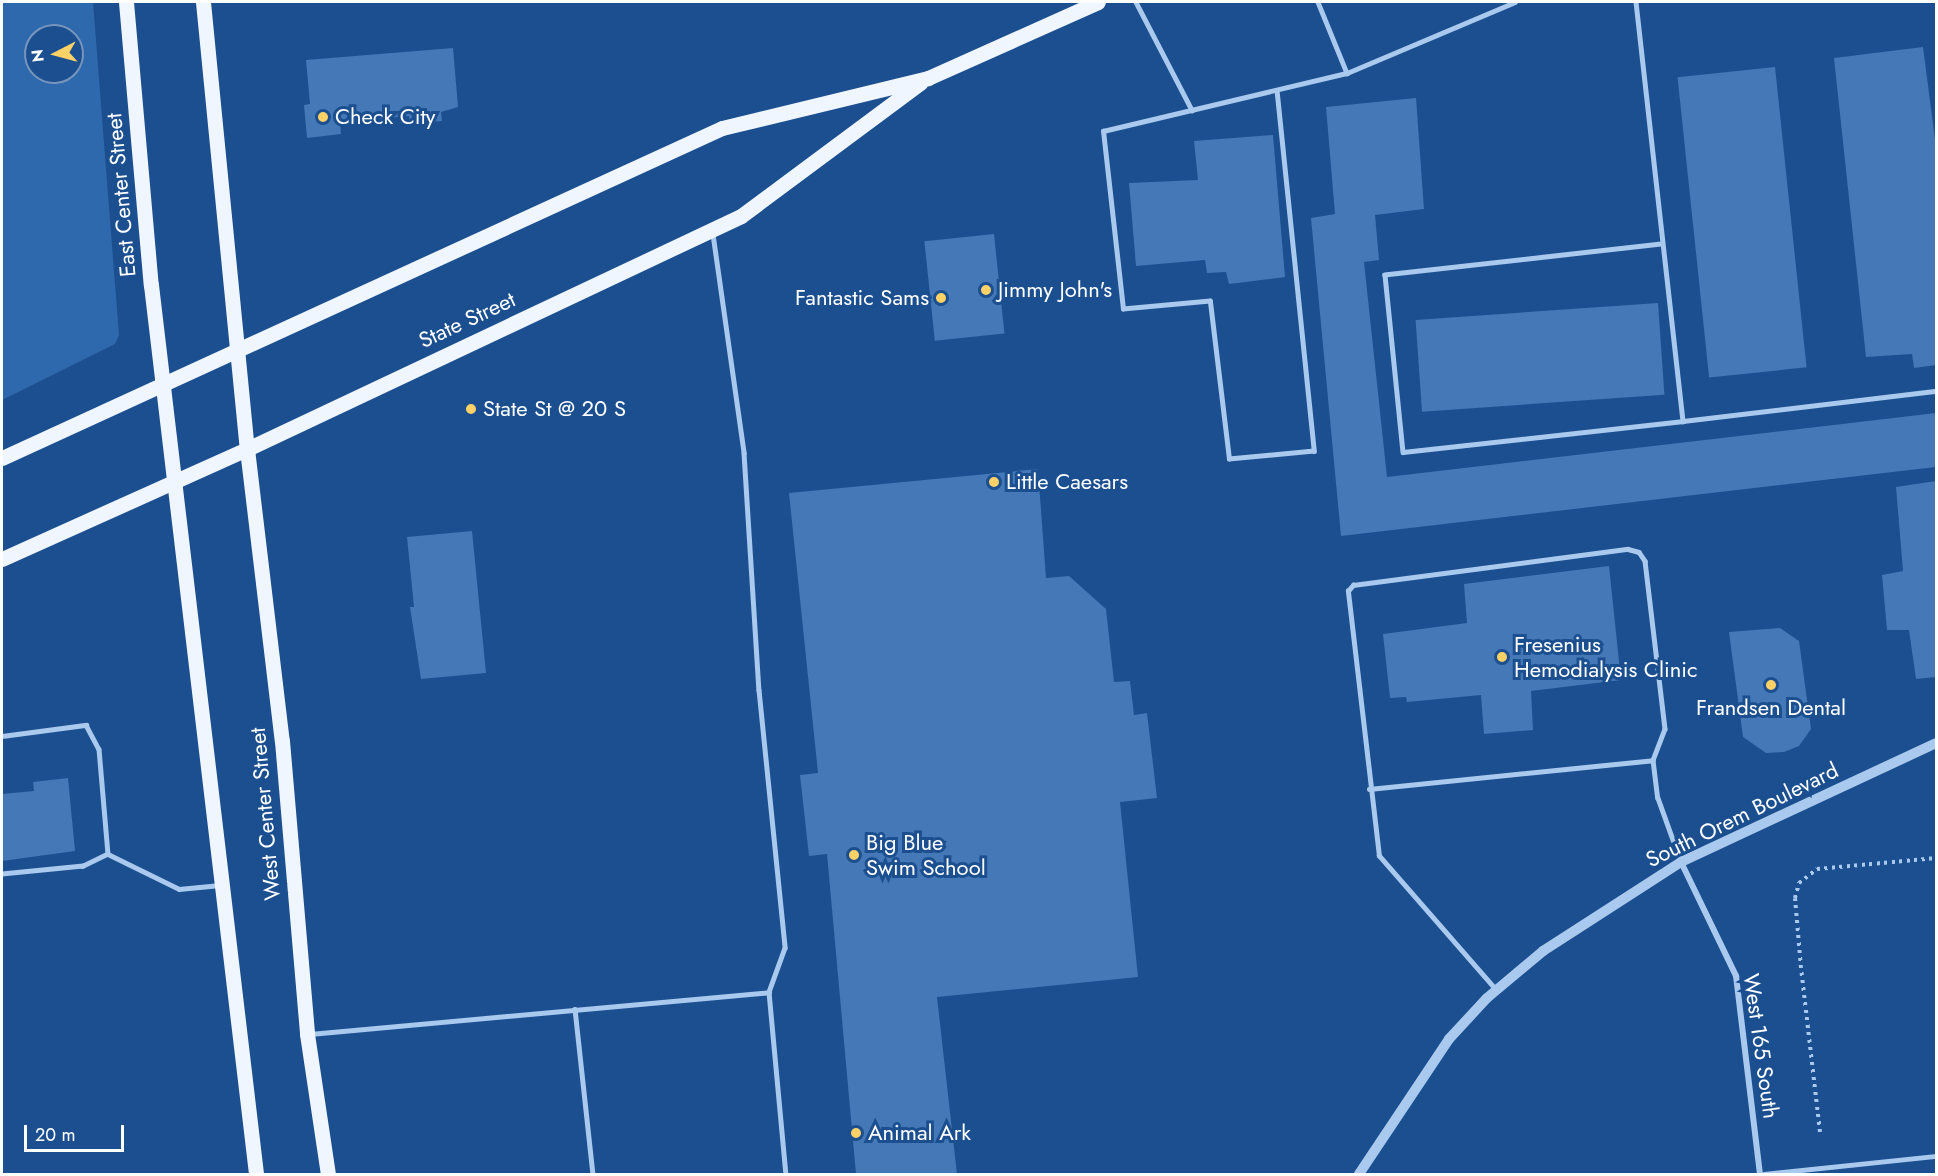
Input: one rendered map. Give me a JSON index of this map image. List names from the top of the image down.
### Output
{
  "streets": {
    "main road": ["East Center Street", "State Street", "West Center Street"],
    "street": ["South Orem Boulevard", "West 165 South"]
  },
  "crossings": [
    ["East Center Street", "State Street"],
    ["State Street", "West Center Street"],
    ["South Orem Boulevard", "West 165 South"]
  ],
  "places": [
    "Check City",
    "Jimmy John's",
    "Fantastic Sams",
    "State St @ 20 S",
    "Little Caesars",
    "Fresenius Hemodialysis Clinic",
    "Frandsen Dental",
    "Big Blue Swim School",
    "Animal Ark"
  ],
  "scale_bar": "20 m",
  "north": "left"
}
